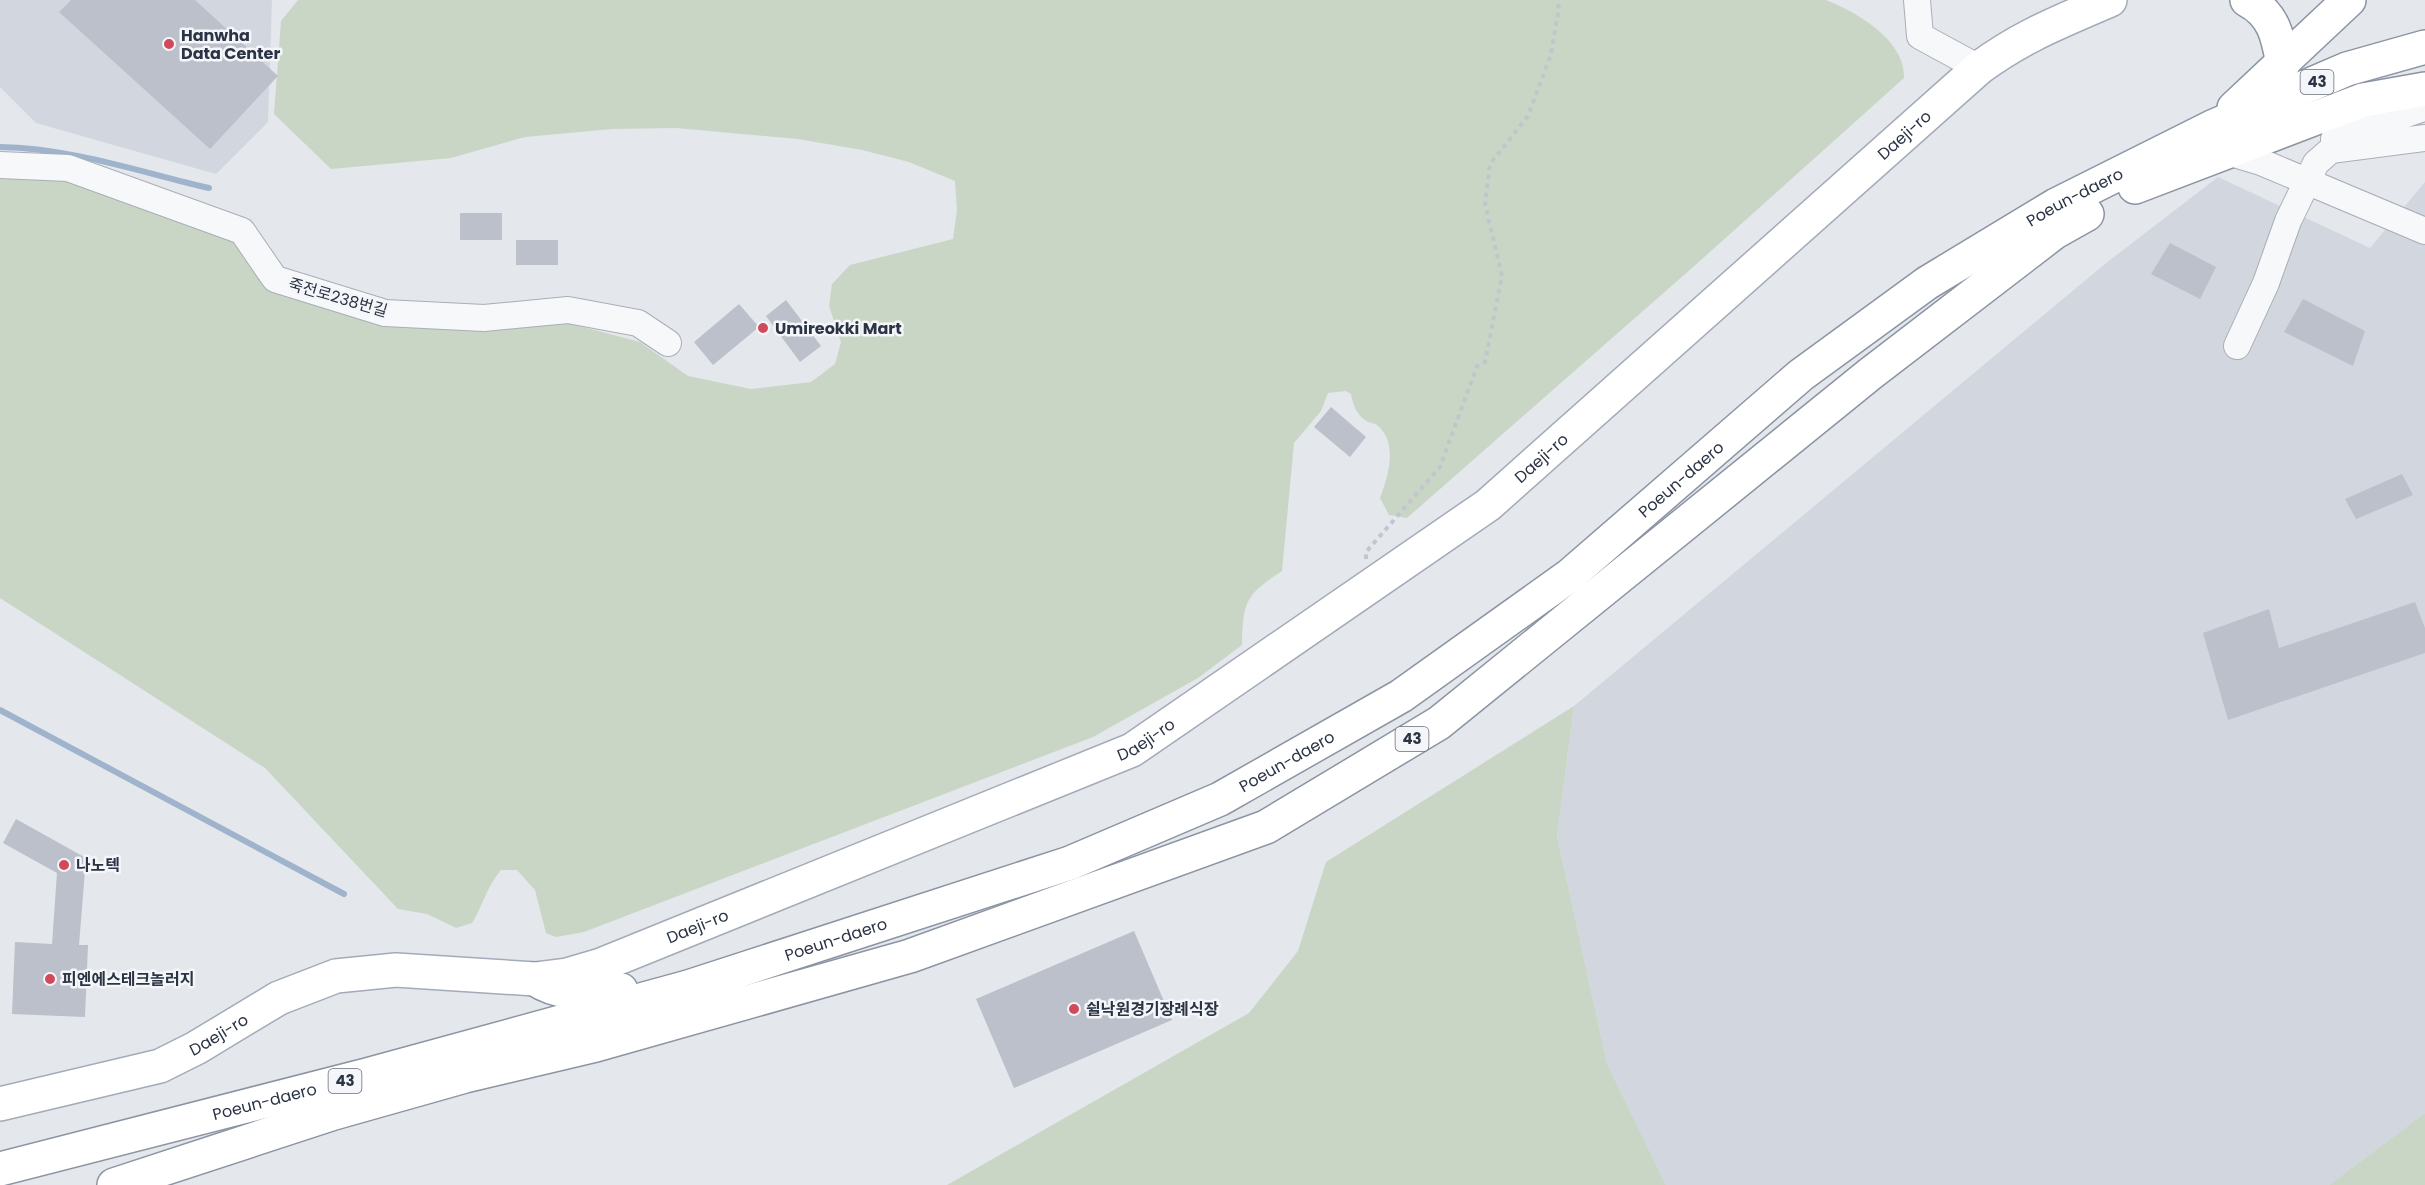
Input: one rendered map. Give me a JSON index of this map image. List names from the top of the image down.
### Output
{
  "streets": {
    "main road": ["43", "Daeji-ro", "Poeun-daero"],
    "street": ["죽전로238번길"]
  },
  "places": [
    "Hanwha Data Center",
    "Umireokki Mart",
    "나노텍",
    "피엔에스테크놀러지",
    "쉴낙원경기장례식장"
  ]
}
